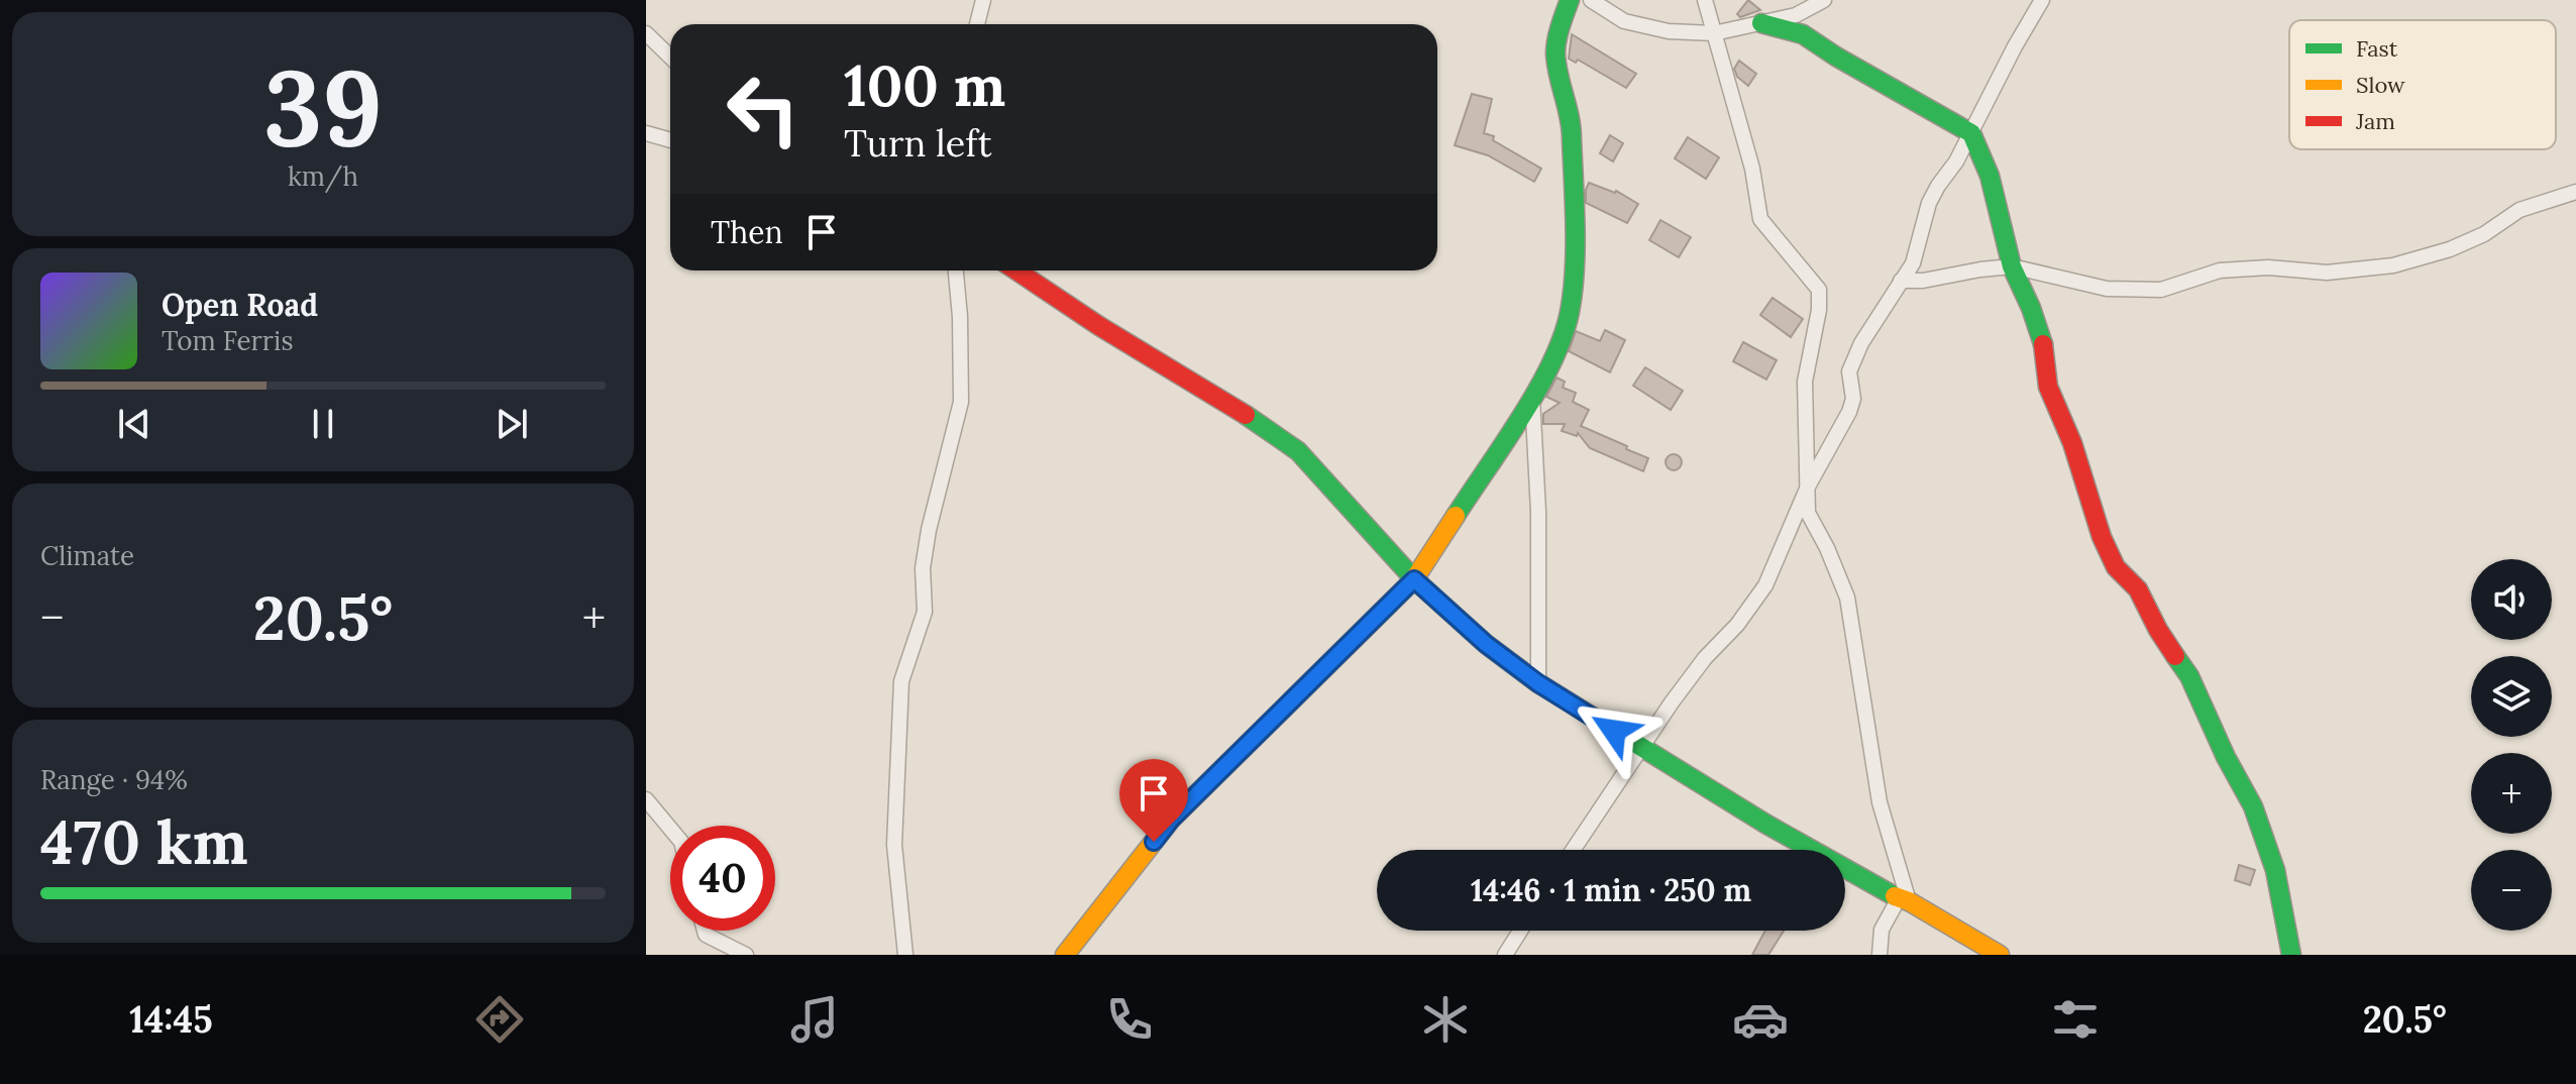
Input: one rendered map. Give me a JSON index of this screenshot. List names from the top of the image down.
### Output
{
  "legend": ["Fast", "Slow", "Jam"],
  "page": {
    "tile": [
      ["39", "km/h"],
      "Climate",
      ["Range · 94%", "470 km"]
    ],
    "turn": ["100 m", "Turn left"],
    "then": "Then",
    "song": ["Open Road", "Tom Ferris"],
    "map_buttons": ["+", "−"],
    "heat": ["−", "20.5°", "+"],
    "limit": "40",
    "trip": "14:46 · 1 min · 250 m",
    "tabs": ["14:45", "20.5°"]
  }
}
